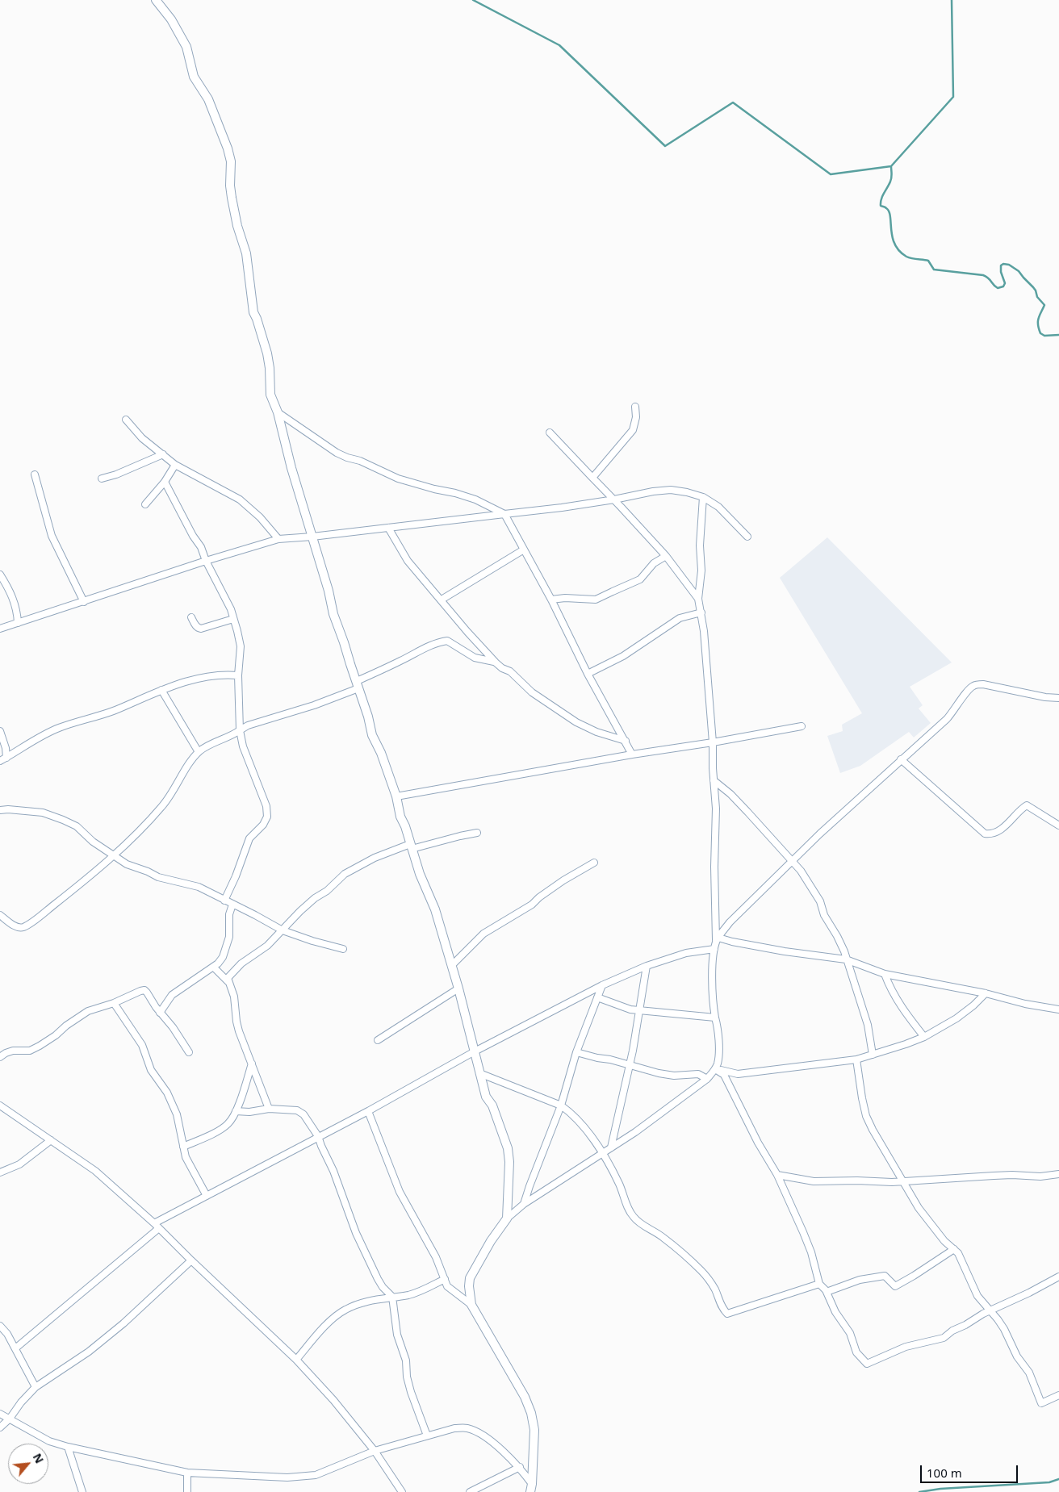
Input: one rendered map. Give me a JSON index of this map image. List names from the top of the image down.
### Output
{
  "scale_bar": "100 m",
  "north": "top right"
}
